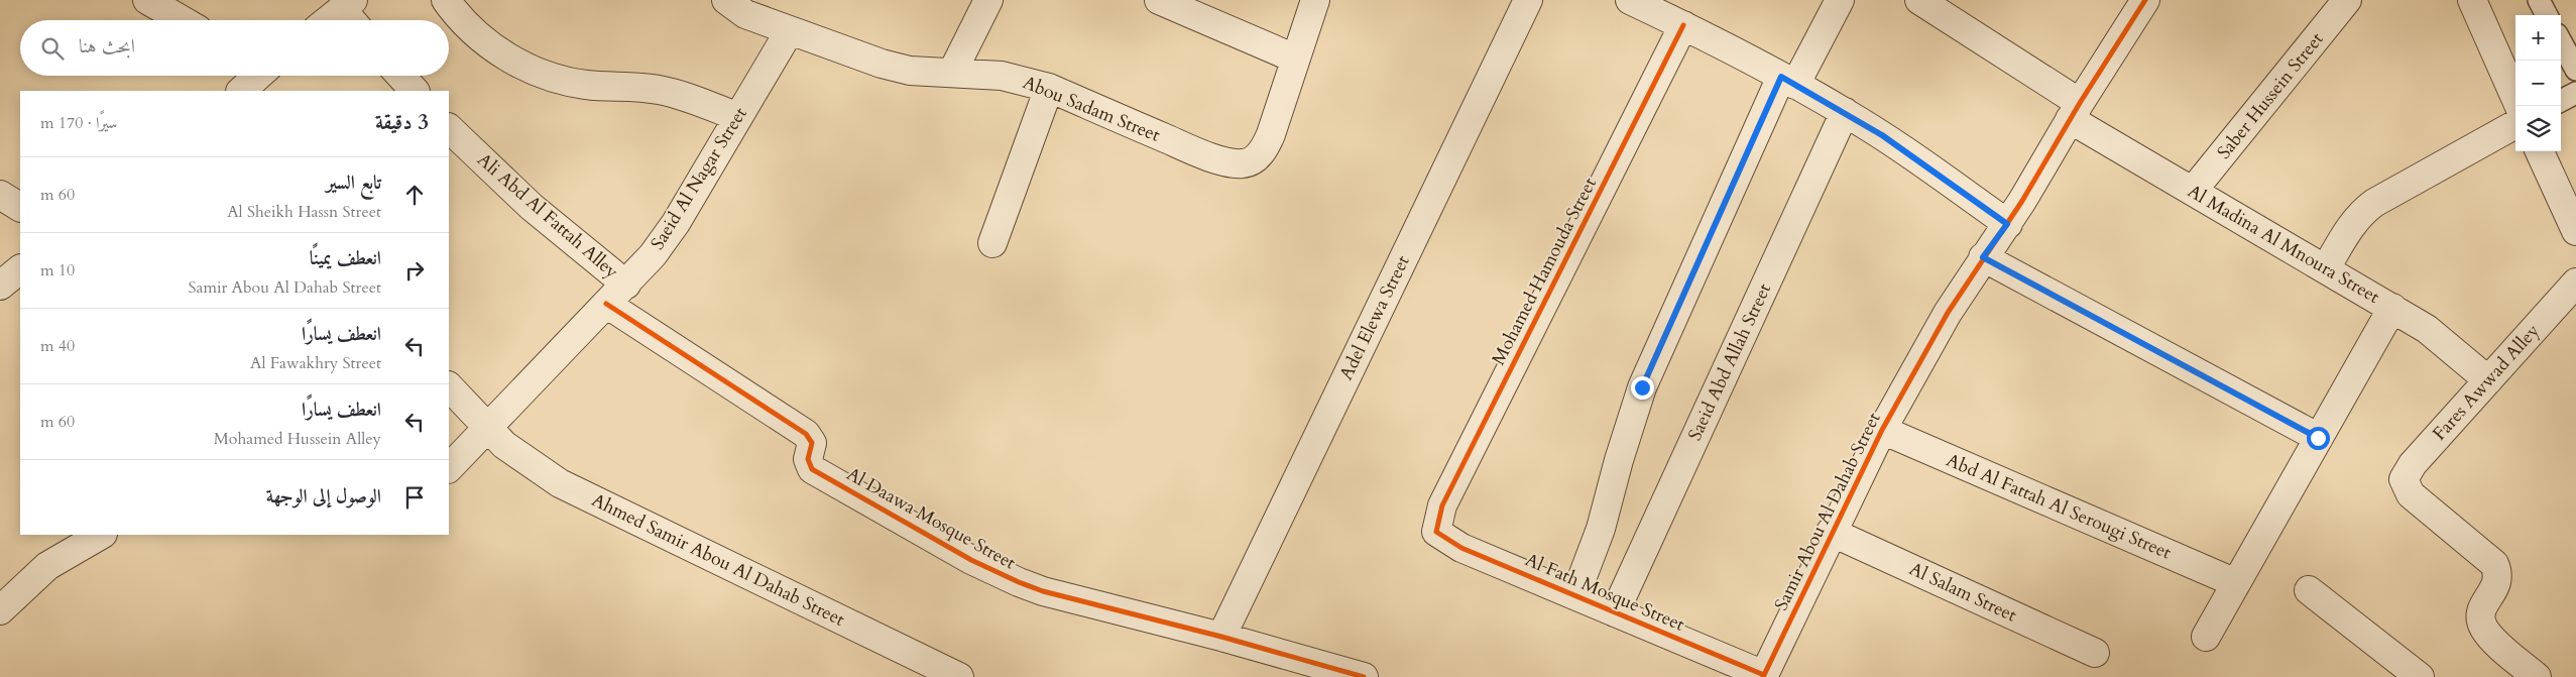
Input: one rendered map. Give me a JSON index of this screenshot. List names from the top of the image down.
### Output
{
  "streets": {
    "street": [
      "Saber Hussein Street",
      "Abou Sadam Street",
      "Saeid Al Nagar Street",
      "Ali Abd Al Fattah Alley",
      "Al Madina Al Mnoura Street",
      "Mohamed Hamouda Street",
      "Adel Elewa Street",
      "Saeid Abd Allah Street",
      "Fares Awwad Alley",
      "Abd Al Fattah Al Serougi Street",
      "Samir Abou Al Dahab Street",
      "Al Daawa Mosque Street",
      "Ahmed Samir Abou Al Dahab Street",
      "Al Fath Mosque Street",
      "Al Salam Street"
    ]
  },
  "crossings": [
    ["Saber Hussein Street", "Al Madina Al Mnoura Street"],
    ["Abou Sadam Street", "Saeid Al Nagar Street"],
    ["Saeid Al Nagar Street", "Ali Abd Al Fattah Alley"],
    ["Saeid Al Nagar Street", "Al Daawa Mosque Street"],
    ["Saeid Al Nagar Street", "Ahmed Samir Abou Al Dahab Street"],
    ["Al Madina Al Mnoura Street", "Fares Awwad Alley"],
    ["Al Madina Al Mnoura Street", "Samir Abou Al Dahab Street"],
    ["Mohamed Hamouda Street", "Al Fath Mosque Street"],
    ["Adel Elewa Street", "Al Daawa Mosque Street"],
    ["Saeid Abd Allah Street", "Al Fath Mosque Street"],
    ["Abd Al Fattah Al Serougi Street", "Samir Abou Al Dahab Street"],
    ["Samir Abou Al Dahab Street", "Al Fath Mosque Street"],
    ["Samir Abou Al Dahab Street", "Al Salam Street"]
  ],
  "page": {
    "map_buttons": ["+", "−"],
    "search": "ابحث هنا",
    "heading": ["3 دقيقة", "سيرًا · 170 m"],
    "list": [
      ["تابع السير", "Al Sheikh Hassn Street", "60 m"],
      ["انعطف يمينًا", "Samir Abou Al Dahab Street", "10 m"],
      ["انعطف يسارًا", "Al Fawakhry Street", "40 m"],
      ["انعطف يسارًا", "Mohamed Hussein Alley", "60 m"],
      "الوصول إلى الوجهة"
    ]
  }
}
